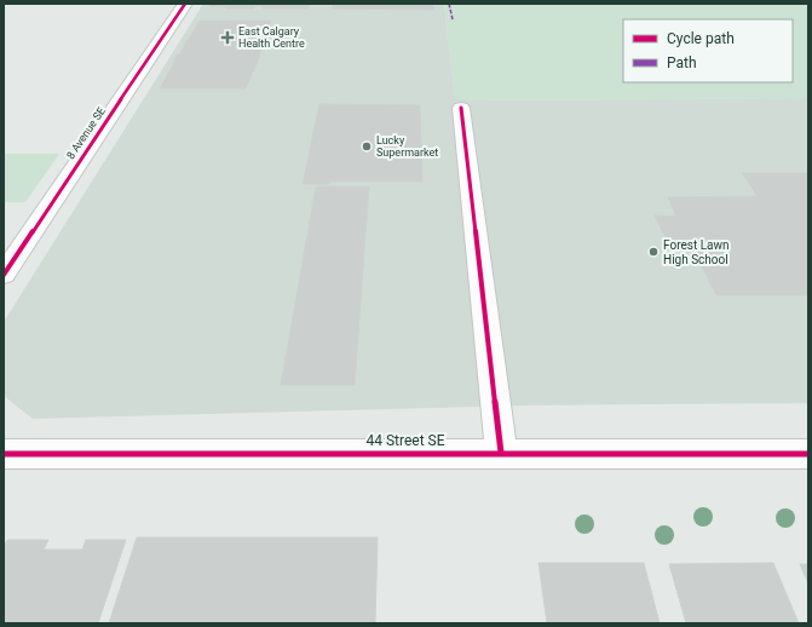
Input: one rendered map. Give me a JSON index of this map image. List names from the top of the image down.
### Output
{
  "streets": {
    "street": ["8 Avenue SE", "44 Street SE"]
  },
  "places": {
    "health": ["East Calgary Health Centre"],
    "other": ["Lucky Supermarket", "Forest Lawn High School"]
  },
  "legend": ["Cycle path", "Path"]
}
